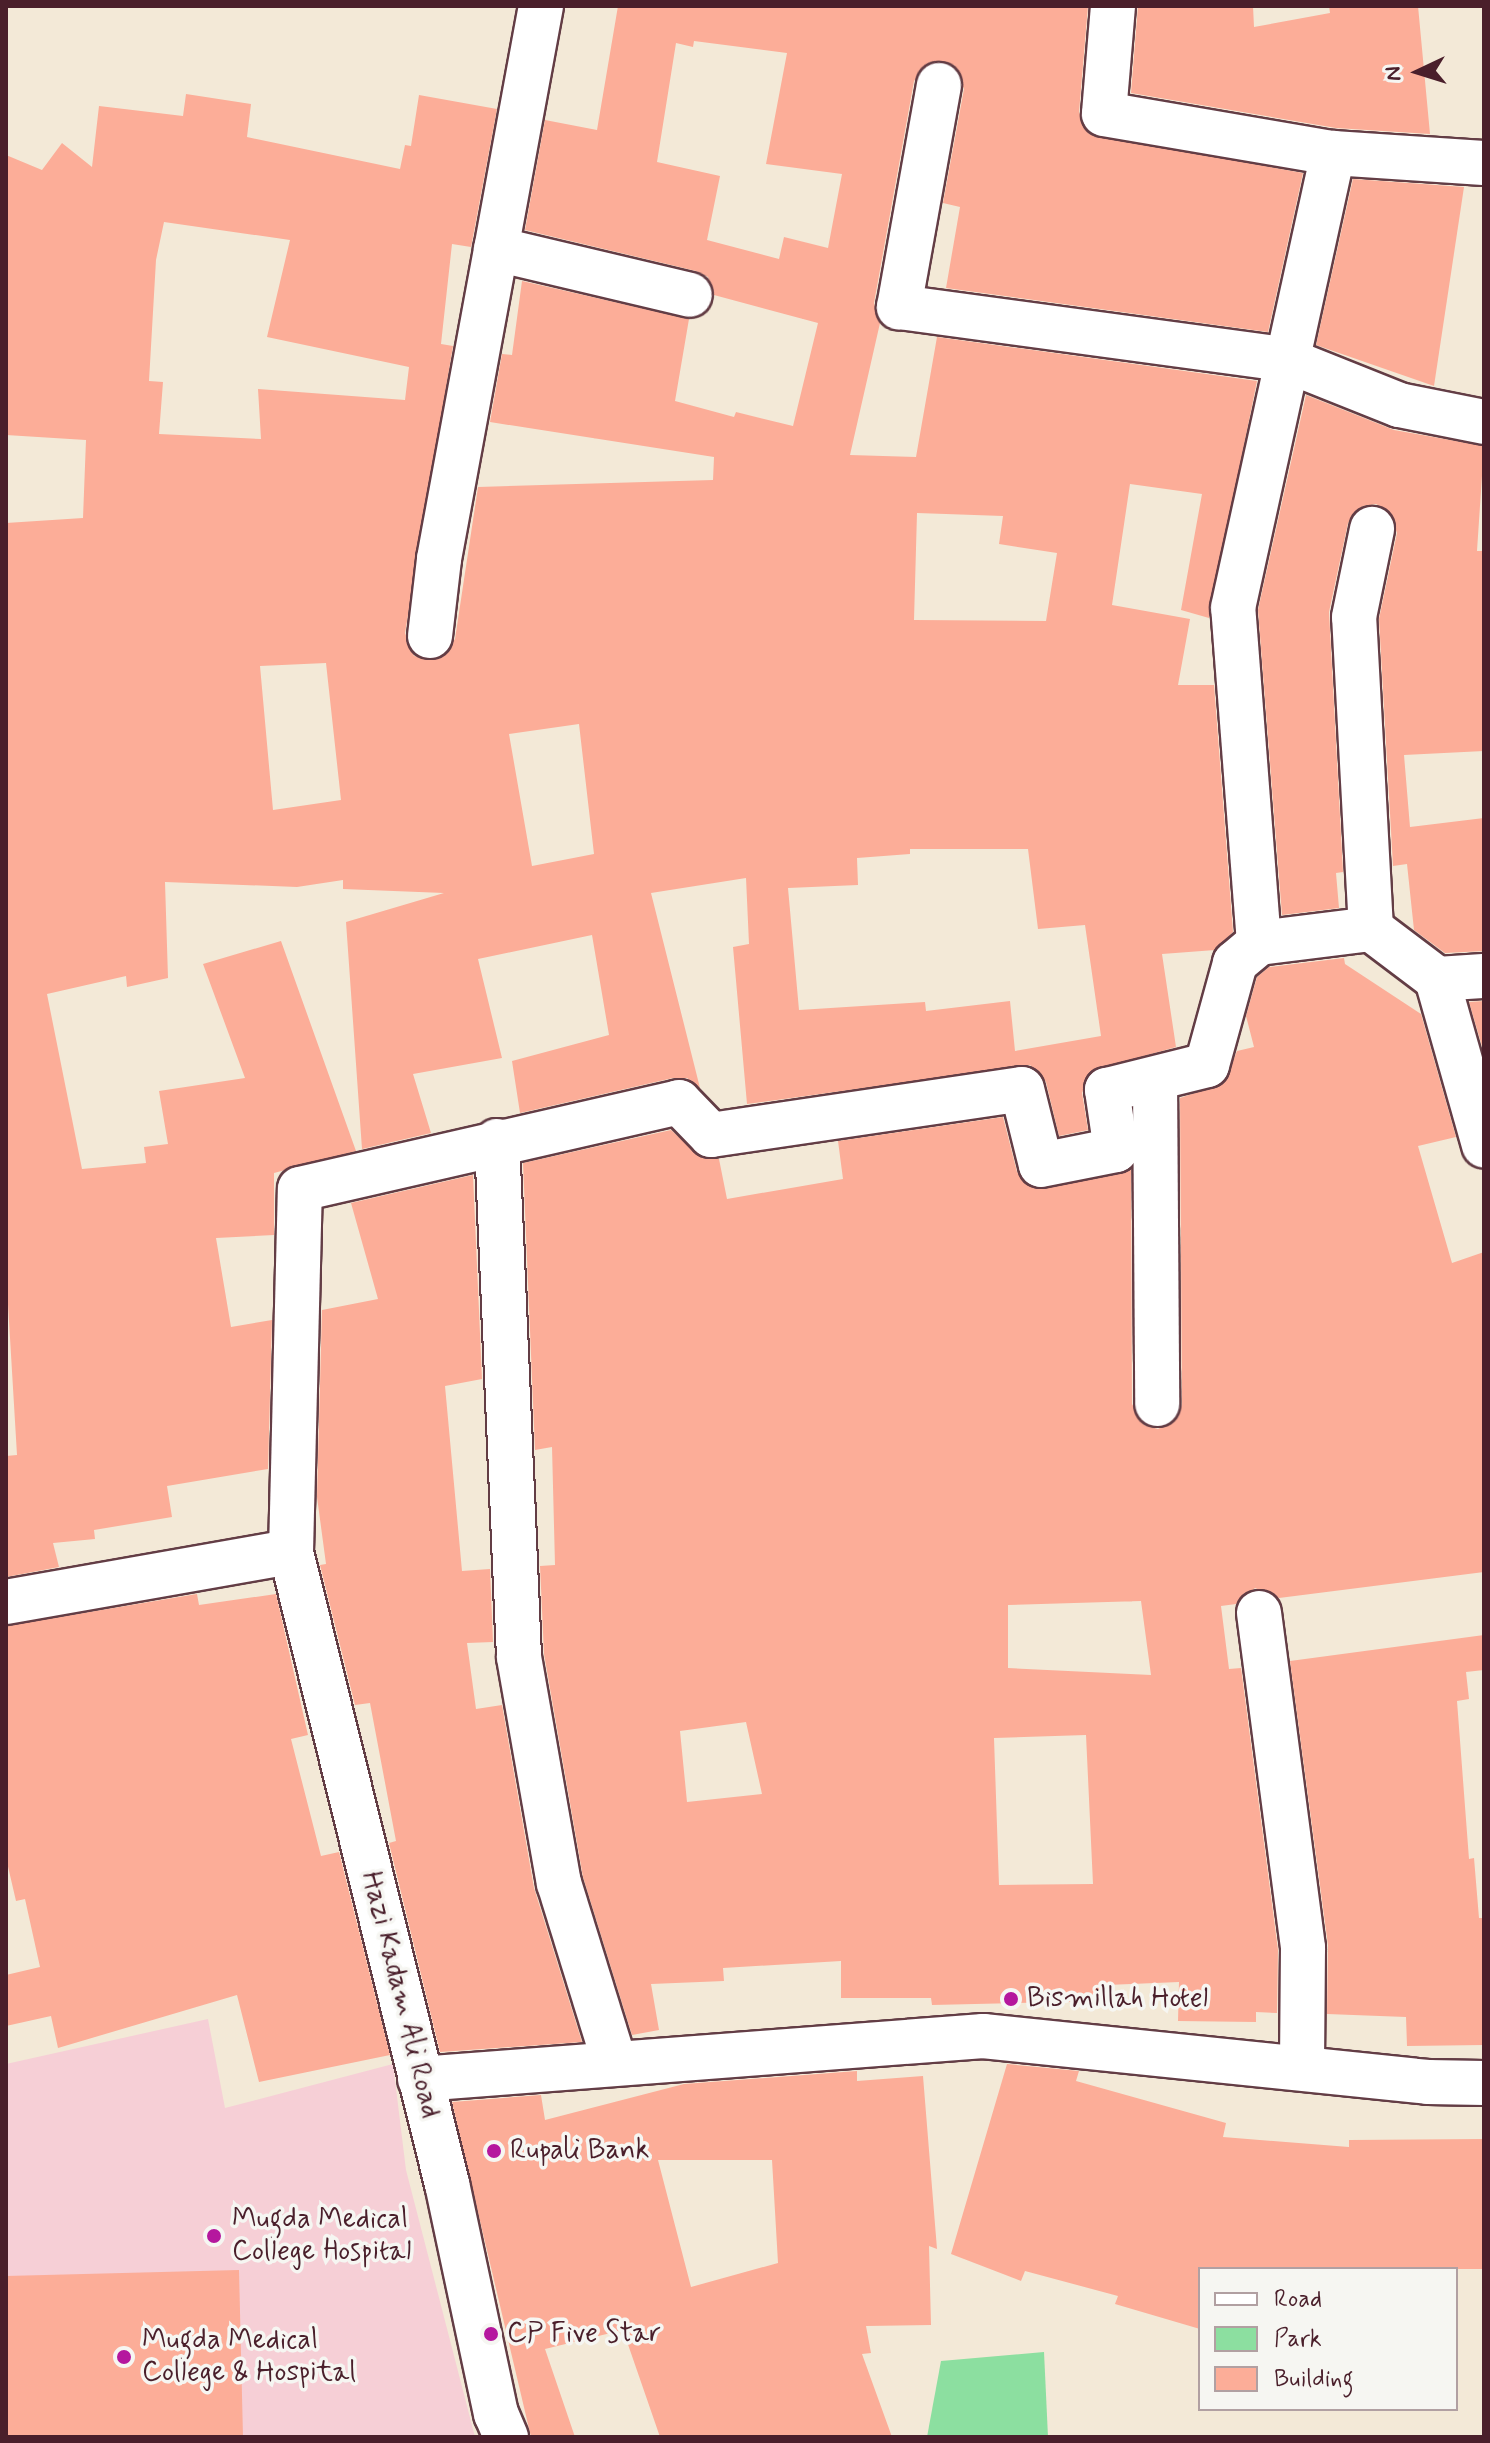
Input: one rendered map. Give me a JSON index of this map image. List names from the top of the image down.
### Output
{
  "streets": {
    "street": ["Hazi Kadam Ali Road"]
  },
  "places": [
    "Bismillah Hotel",
    "Rupali Bank",
    "Mugda Medical College Hospital",
    "CP Five Star",
    "Mugda Medical College & Hospital"
  ],
  "legend": ["Road", "Park", "Building"],
  "north": "left"
}
